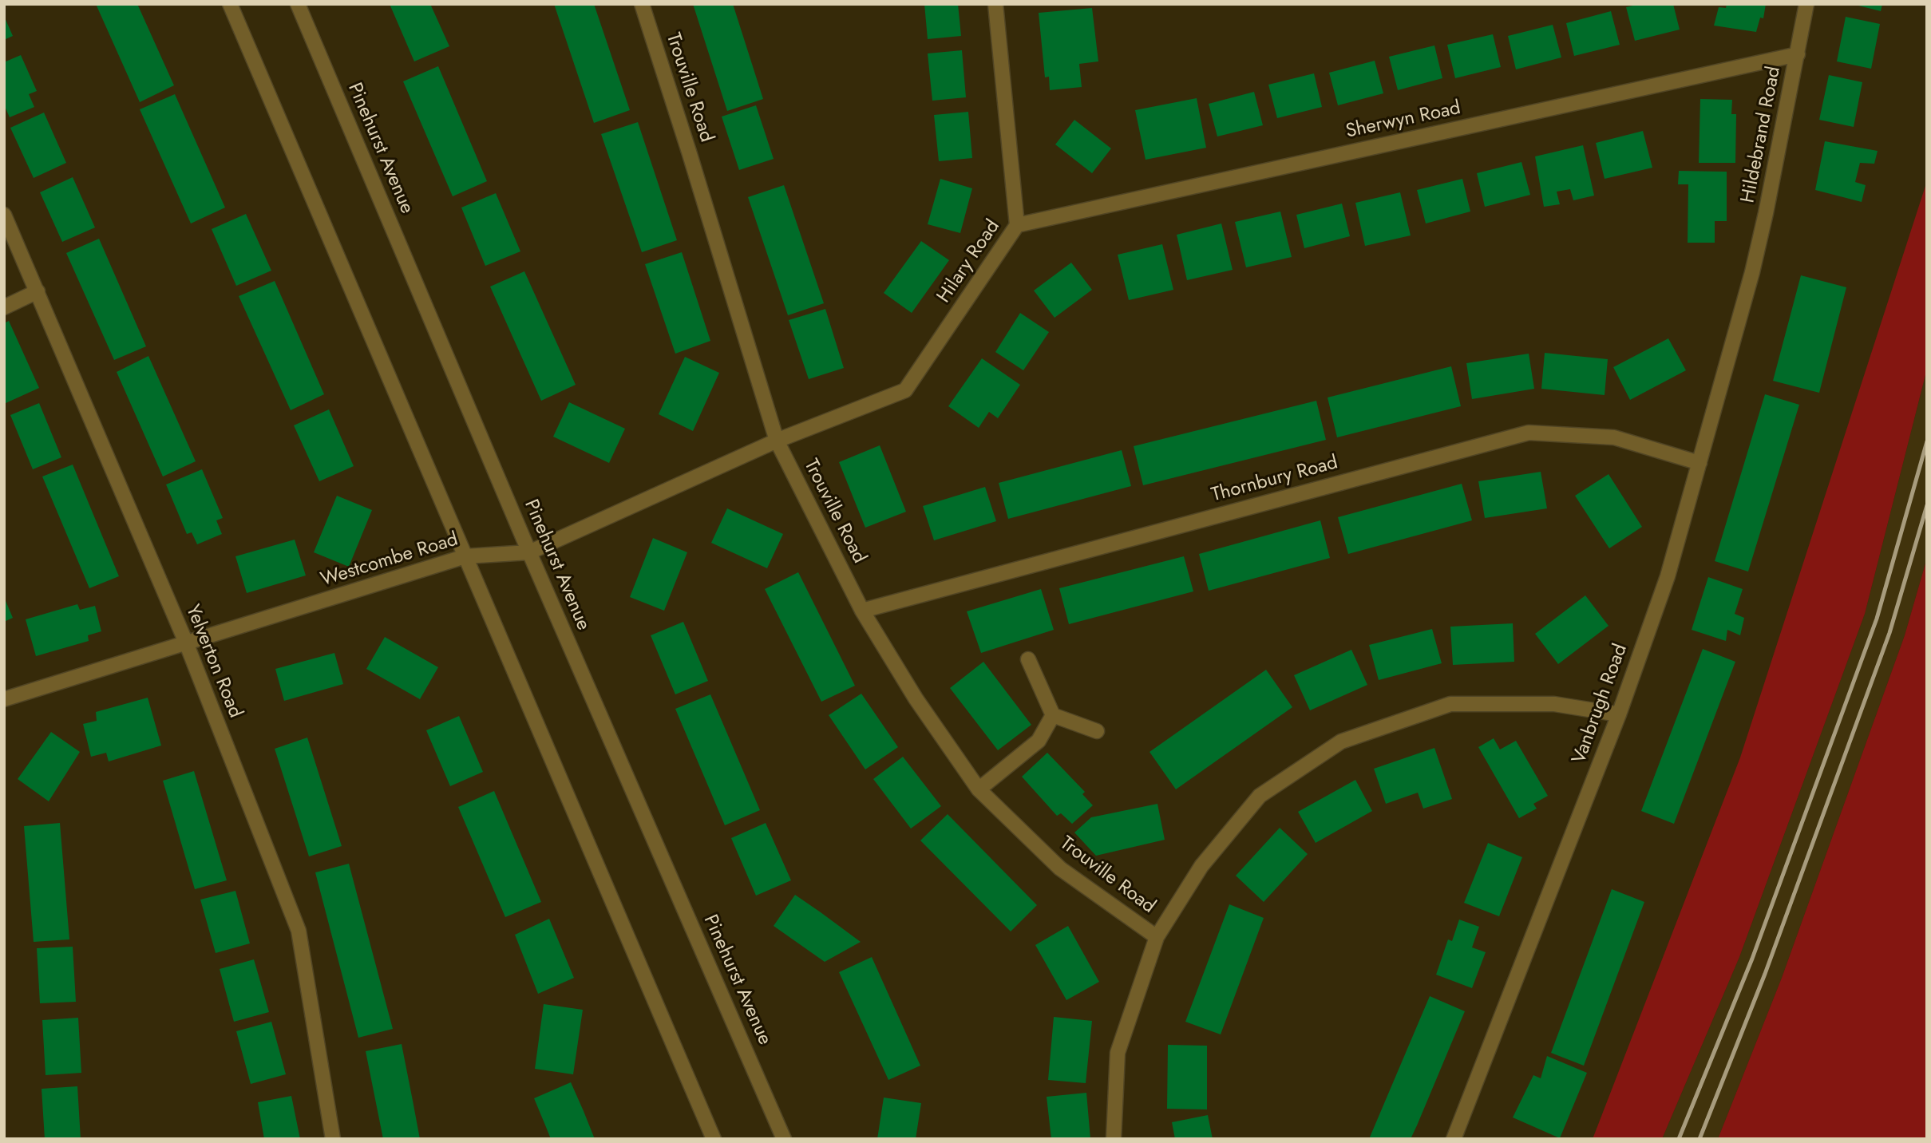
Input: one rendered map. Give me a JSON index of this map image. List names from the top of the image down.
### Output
{
  "streets": {
    "street": [
      "Trouville Road",
      "Sherwyn Road",
      "Hildebrand Road",
      "Pinehurst Avenue",
      "Hilary Road",
      "Thornbury Road",
      "Westcombe Road",
      "Yelverton Road",
      "Vanbrugh Road"
    ]
  },
  "crossings": [
    ["Trouville Road", "Hilary Road"],
    ["Trouville Road", "Thornbury Road"],
    ["Trouville Road", "Westcombe Road"],
    ["Sherwyn Road", "Hildebrand Road"],
    ["Sherwyn Road", "Hilary Road"],
    ["Hildebrand Road", "Vanbrugh Road"],
    ["Pinehurst Avenue", "Westcombe Road"],
    ["Hilary Road", "Westcombe Road"],
    ["Thornbury Road", "Vanbrugh Road"],
    ["Westcombe Road", "Yelverton Road"]
  ]
}
